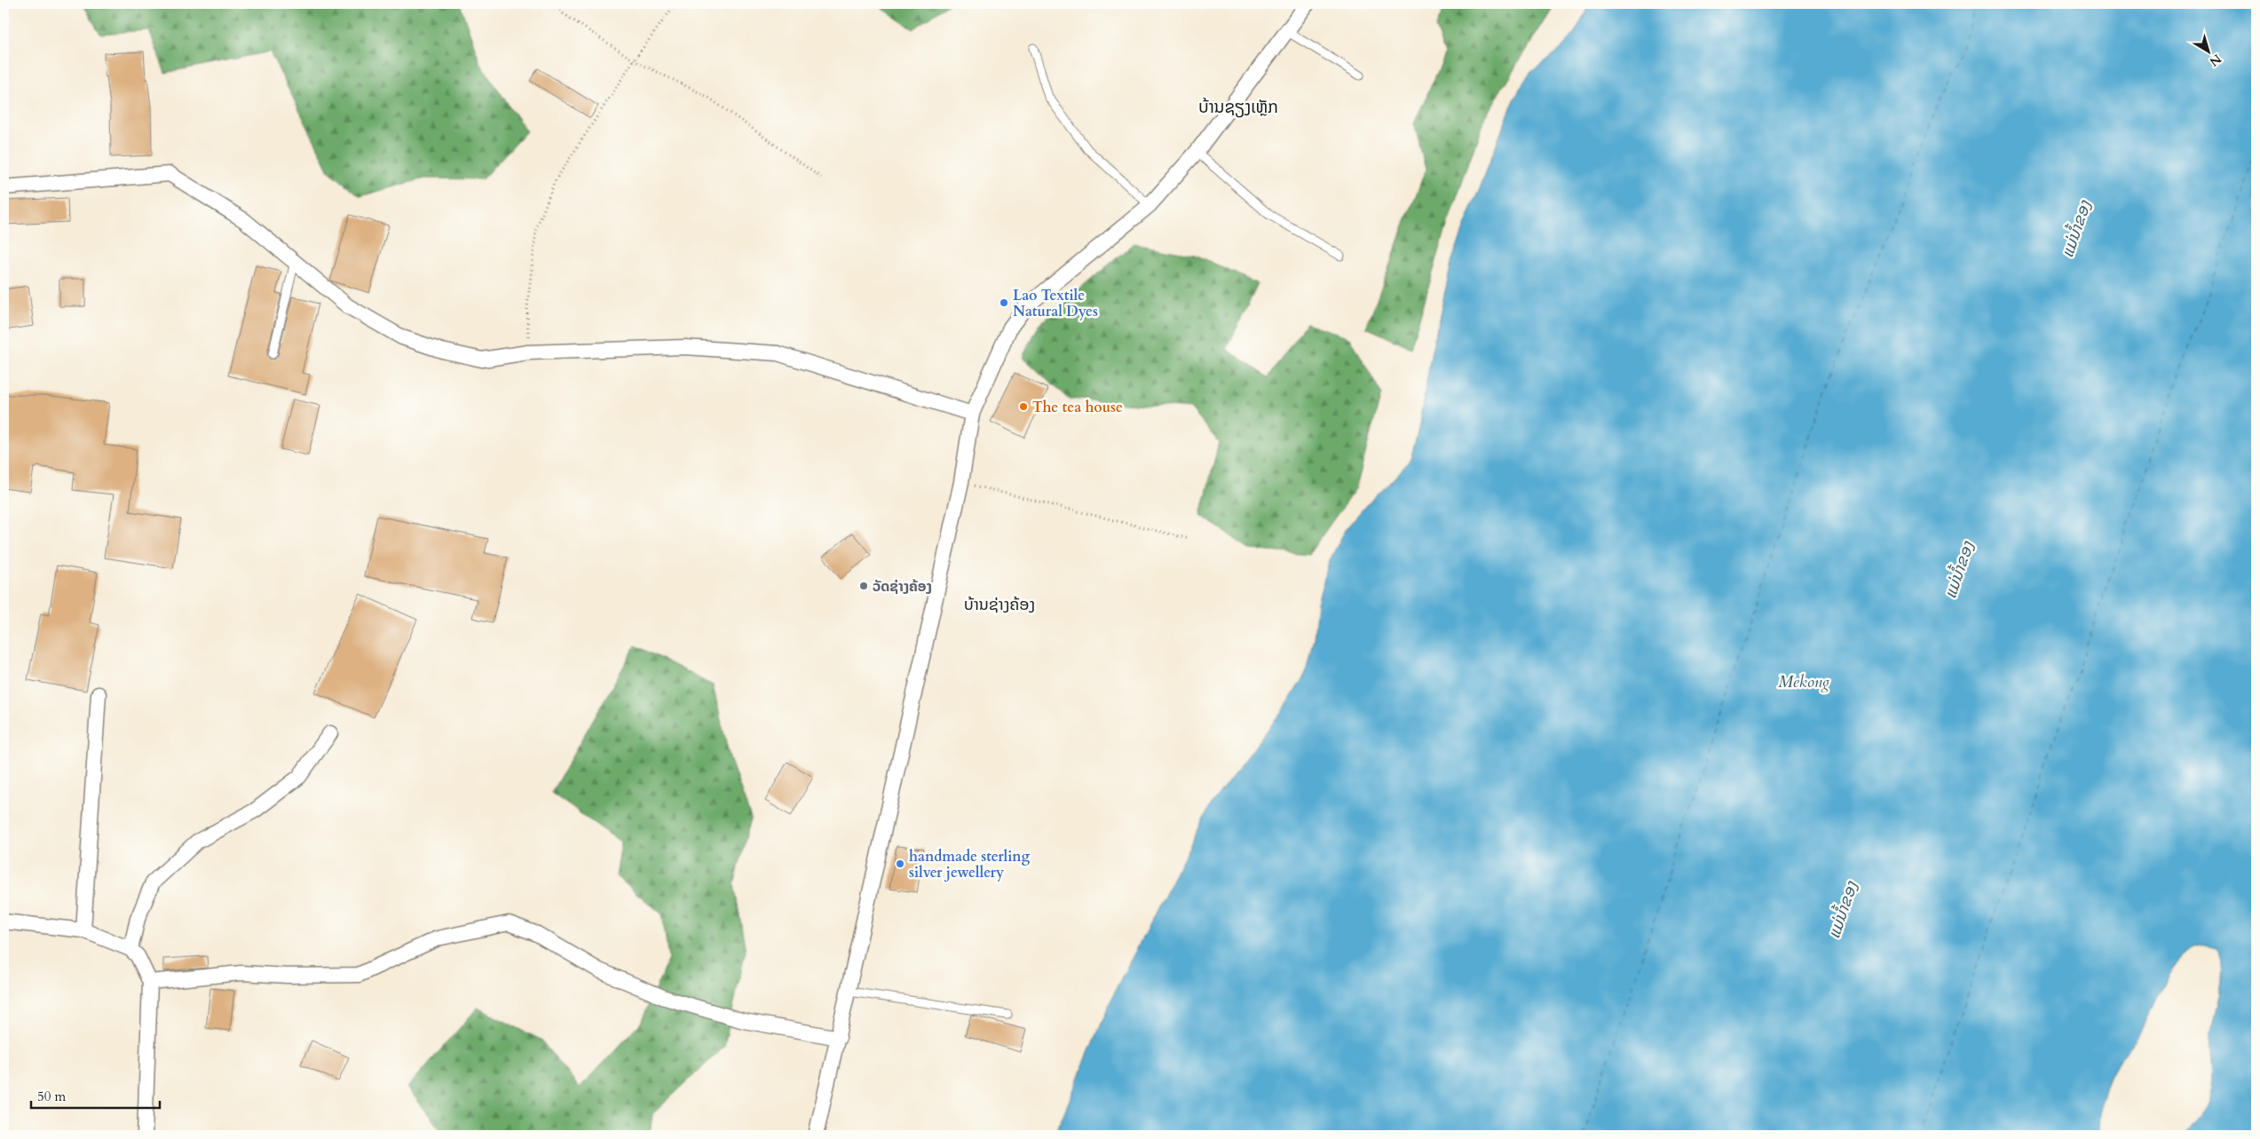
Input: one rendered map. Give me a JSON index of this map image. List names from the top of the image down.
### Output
{
  "districts": ["ບ້ານຊຽງເຫຼັກ", "ບ້ານຊ່າງຄ້ອງ"],
  "water": ["ແມ່ນ້ຳຂອງ", "Mekong"],
  "places": [
    "Lao Textile Natural Dyes",
    "The tea house",
    "ວັດຊ່າງຄ້ອງ",
    "handmade sterling silver jewellery"
  ],
  "scale_bar": "50 m",
  "north": "bottom right"
}
